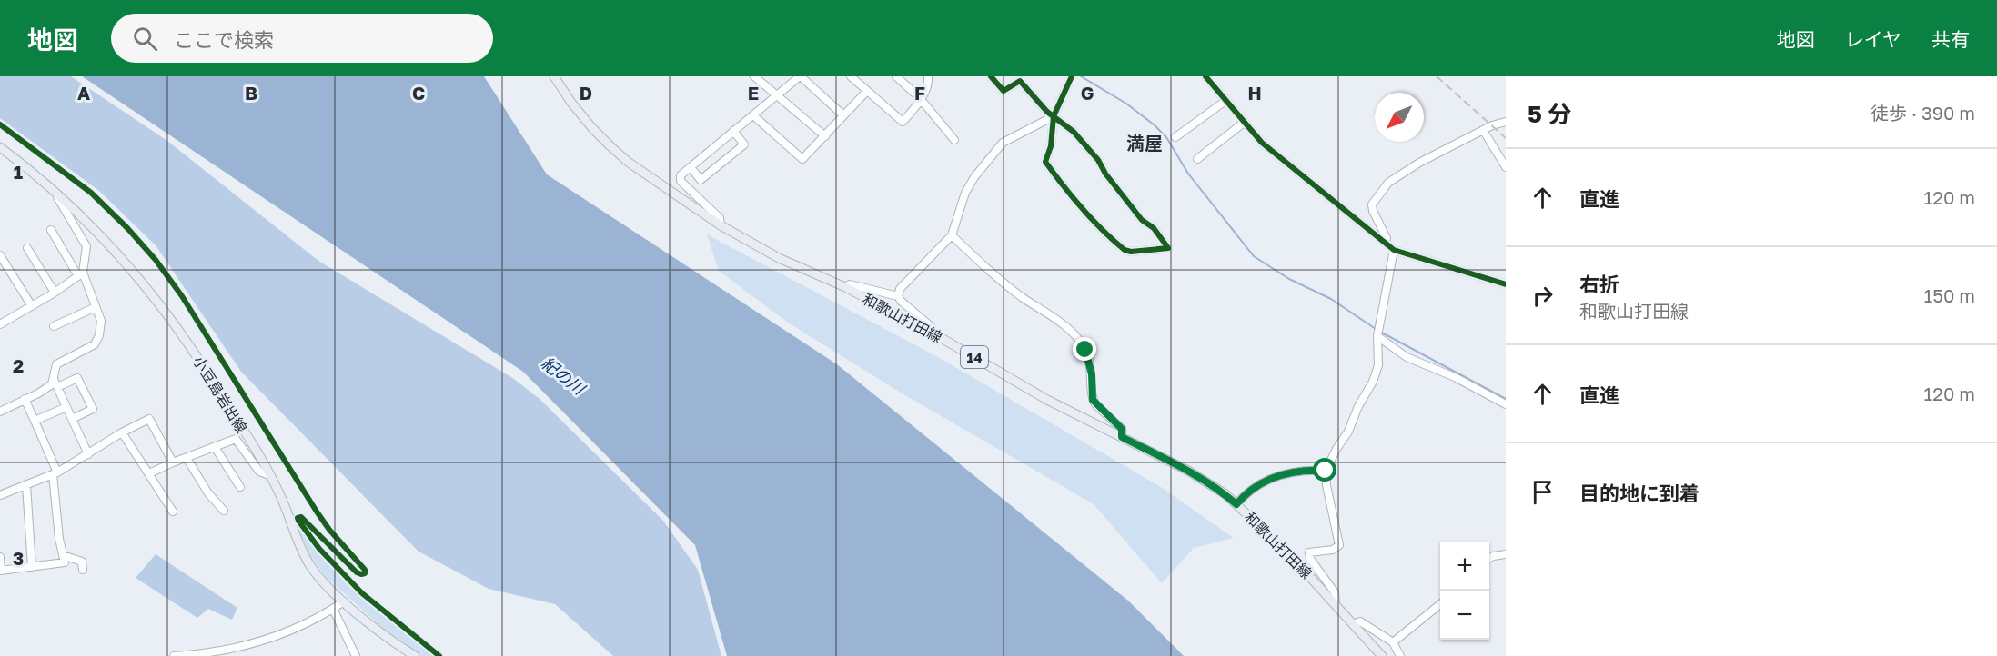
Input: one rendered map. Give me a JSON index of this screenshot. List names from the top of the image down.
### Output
{
  "streets": {
    "main road": ["和歌山打田線", "14", "小豆島岩出線"]
  },
  "districts": ["満屋"],
  "water": ["紀の川"],
  "north": "bottom left",
  "page": {
    "header": "地図",
    "search": "ここで検索",
    "nav": ["地図", "レイヤ", "共有"],
    "heading": ["5 分", "徒歩 · 390 m"],
    "list": [
      ["直進", "120 m"],
      ["右折", "和歌山打田線", "150 m"],
      ["直進", "120 m"],
      "目的地に到着"
    ],
    "map_buttons": ["+", "−"]
  },
  "grid": {
    "columns": [
      "A",
      "B",
      "C",
      "D",
      "E",
      "F",
      "G",
      "H"
    ],
    "rows": ["1", "2", "3"]
  }
}
